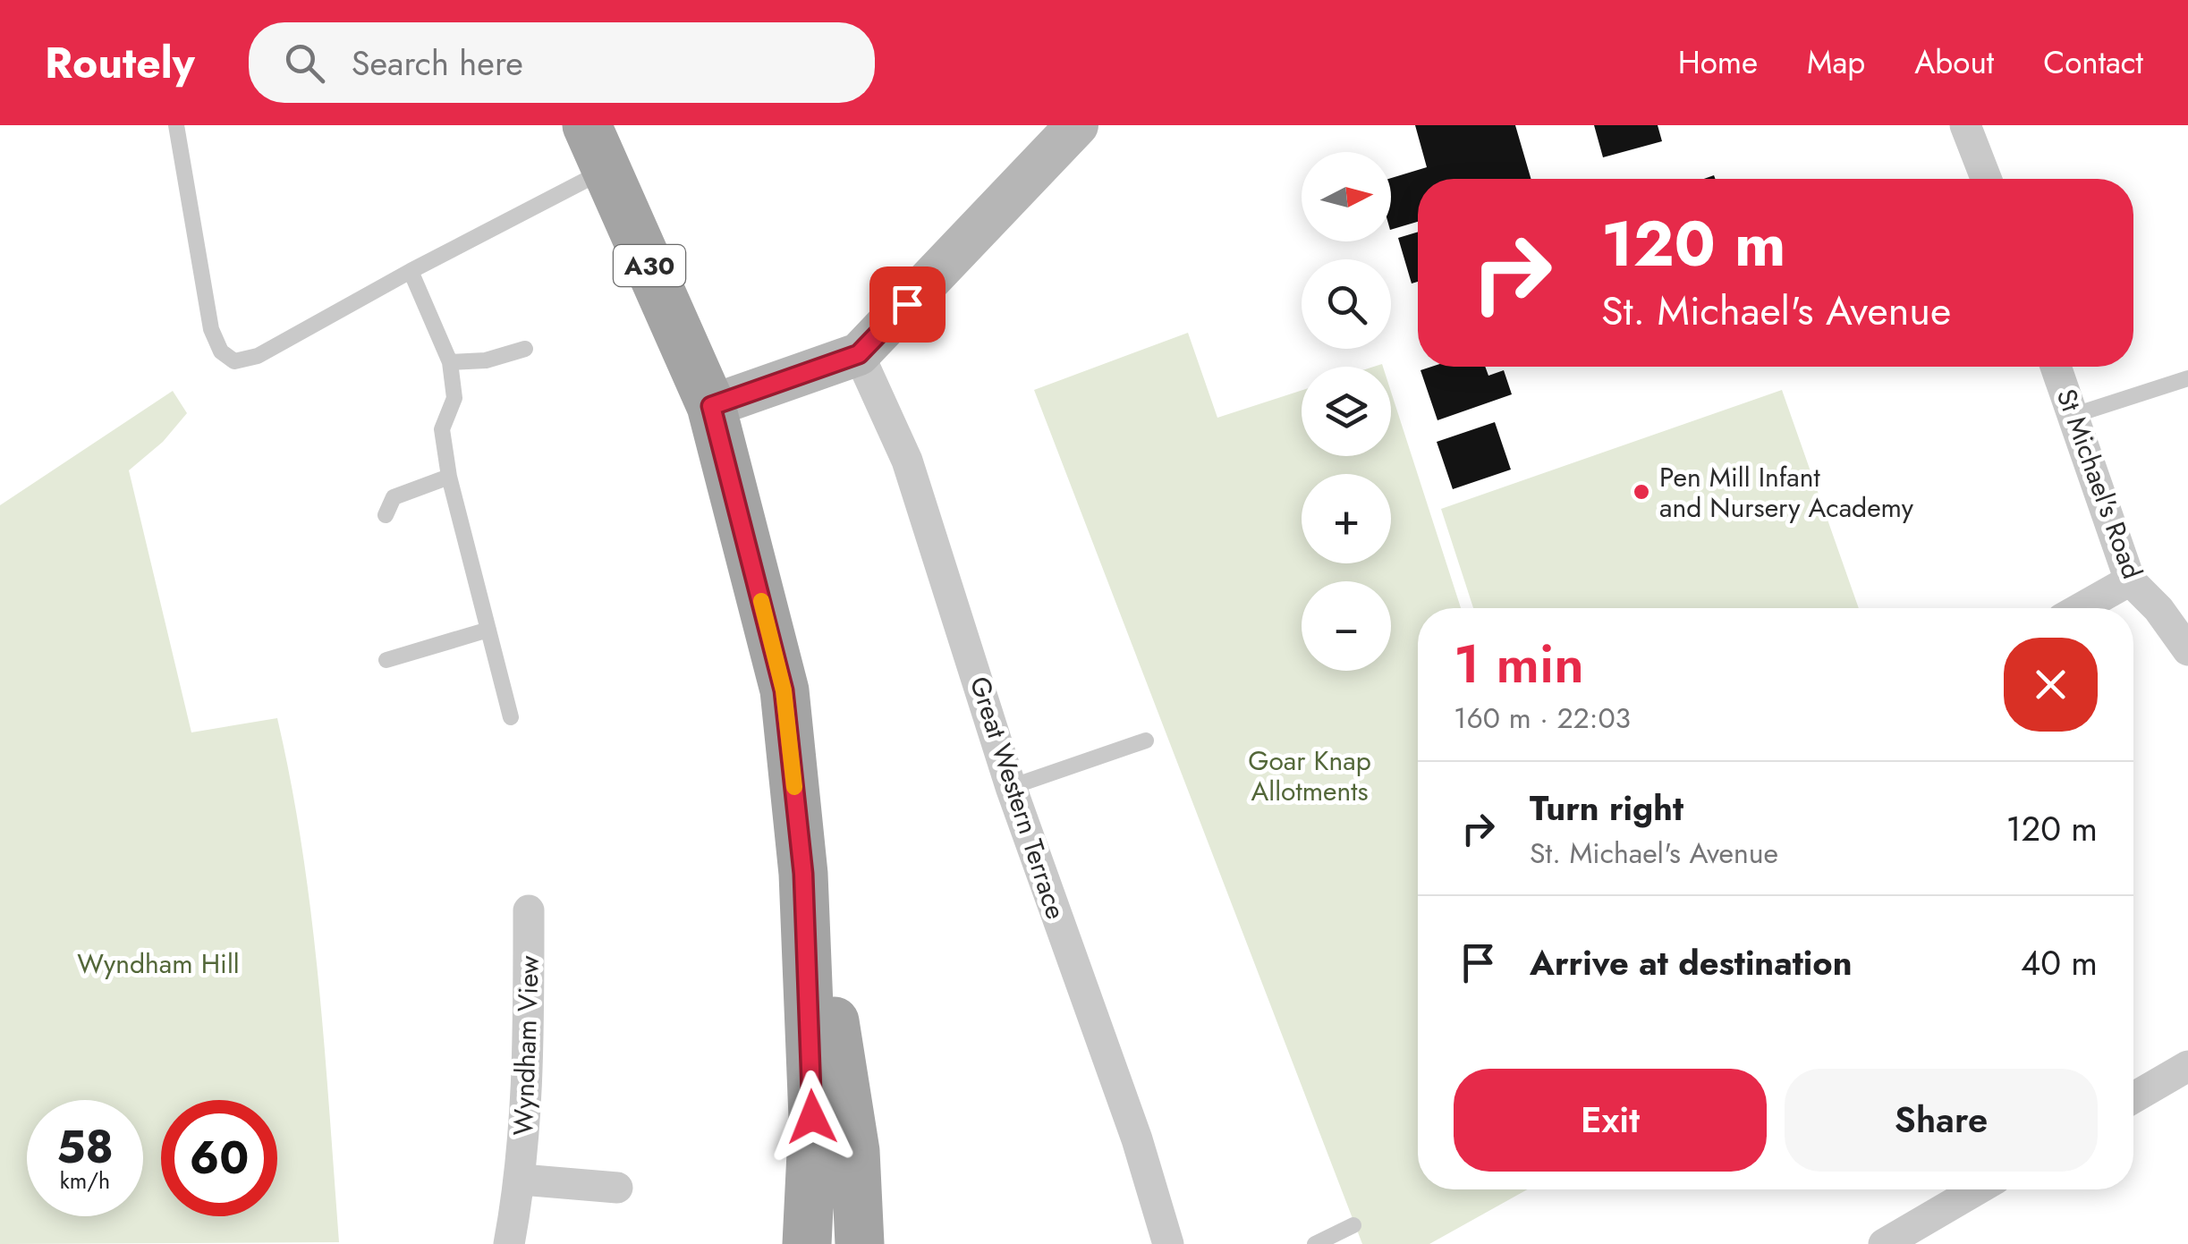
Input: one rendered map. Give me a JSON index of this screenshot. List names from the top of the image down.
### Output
{
  "streets": {
    "main road": ["A30"],
    "street": ["St Michael's Road", "Great Western Terrace", "Wyndham View"]
  },
  "parks": ["Goar Knap Allotments", "Wyndham Hill"],
  "places": ["Pen Mill Infant and Nursery Academy"],
  "north": "right",
  "page": {
    "header": "Routely",
    "search": "Search here",
    "nav": [
      "Home",
      "Map",
      "About",
      "Contact"
    ],
    "map_buttons": ["+", "−"],
    "turn": ["120 m", "St. Michael's Avenue"],
    "heading": ["1 min", "160 m · 22:03"],
    "list": [
      {
        "name": "Turn right",
        "note": "St. Michael's Avenue",
        "value": "120 m"
      },
      {
        "name": "Arrive at destination",
        "value": "40 m"
      }
    ],
    "buttons": ["Exit", "Share"],
    "speed": "58 km/h",
    "limit": "60"
  }
}
